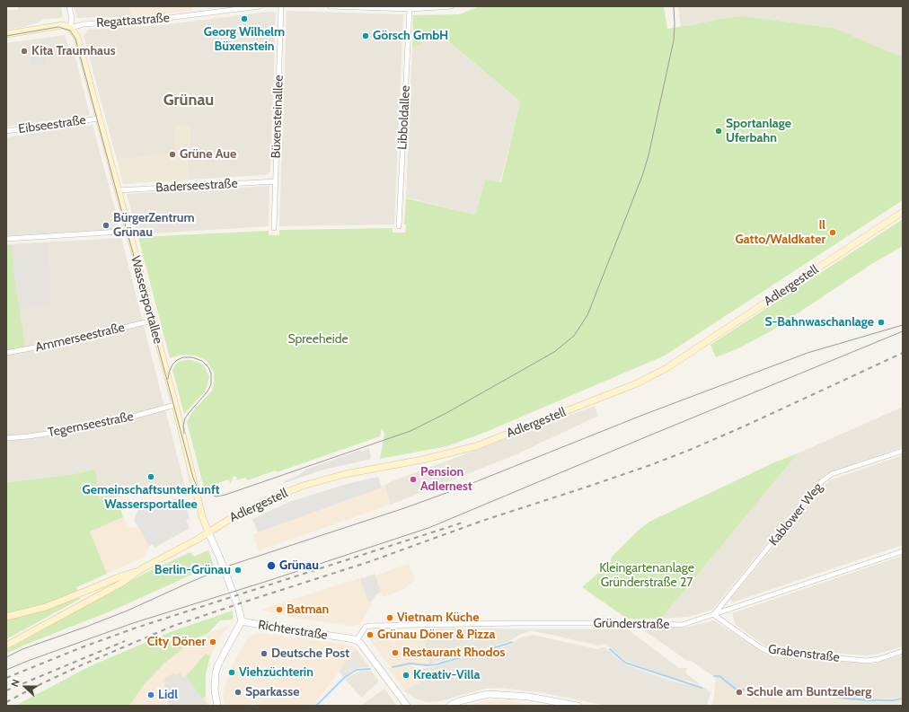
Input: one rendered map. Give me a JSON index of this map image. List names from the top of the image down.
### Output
{
  "streets": {
    "main road": ["Regattastraße", "Adlergestell", "Wassersportallee"],
    "street": [
      "Büxensteinallee",
      "Libboldallee",
      "Eibseestraße",
      "Baderseestraße",
      "Ammerseestraße",
      "Tegernseestraße",
      "Kablower Weg",
      "Gründerstraße",
      "Richterstraße",
      "Grabenstraße"
    ]
  },
  "crossings": [
    ["Regattastraße", "Wassersportallee"],
    ["Büxensteinallee", "Baderseestraße"],
    ["Eibseestraße", "Wassersportallee"],
    ["Baderseestraße", "Wassersportallee"],
    ["Adlergestell", "Wassersportallee"],
    ["Adlergestell", "Richterstraße"],
    ["Wassersportallee", "Ammerseestraße"],
    ["Wassersportallee", "Tegernseestraße"],
    ["Wassersportallee", "Richterstraße"],
    ["Kablower Weg", "Gründerstraße"],
    ["Kablower Weg", "Grabenstraße"],
    ["Gründerstraße", "Richterstraße"],
    ["Gründerstraße", "Grabenstraße"]
  ],
  "districts": ["Grünau"],
  "parks": ["Spreeheide", "Kleingartenanlage Gründerstraße 27"],
  "places": [
    "Georg Wilhelm Büxenstein",
    "Görsch GmbH",
    "Kita Traumhaus",
    "Sportanlage Uferbahn",
    "Grüne Aue",
    "BürgerZentrum Grünau",
    "Il Gatto/Waldkater",
    "S-Bahnwaschanlage",
    "Gemeinschaftsunterkunft Wassersportallee",
    "Pension Adlernest",
    "Grünau",
    "Berlin-Grünau",
    "Batman",
    "Vietnam Küche",
    "Grünau Döner & Pizza",
    "City Döner",
    "Restaurant Rhodos",
    "Deutsche Post",
    "Viehzüchterin",
    "Kreativ-Villa",
    "Sparkasse",
    "Schule am Buntzelberg",
    "Lidl"
  ],
  "north": "left"
}
